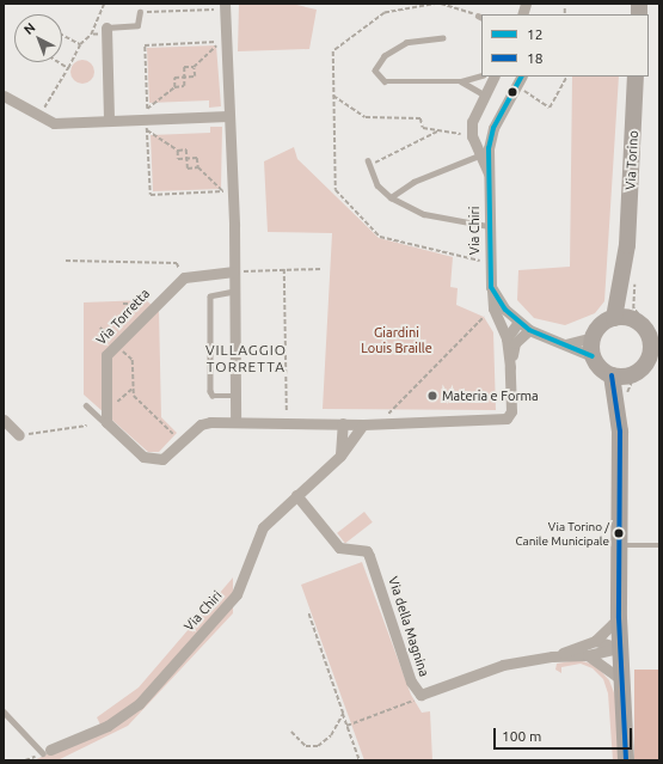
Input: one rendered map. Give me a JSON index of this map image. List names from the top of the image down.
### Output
{
  "streets": {
    "main road": ["Via Torino"],
    "street": ["Via Chiri", "Via Torretta", "Via della Magnina"]
  },
  "crossings": [
    ["Via Chiri", "Via della Magnina"]
  ],
  "districts": ["VILLAGGIO TORRETTA"],
  "parks": ["Giardini Louis Braille"],
  "places": ["Materia e Forma", "Via Torino / Canile Municipale"],
  "lines": ["transit line 12", "transit line 18"],
  "legend": ["12", "18"],
  "scale_bar": "100 m",
  "north": "top left"
}
